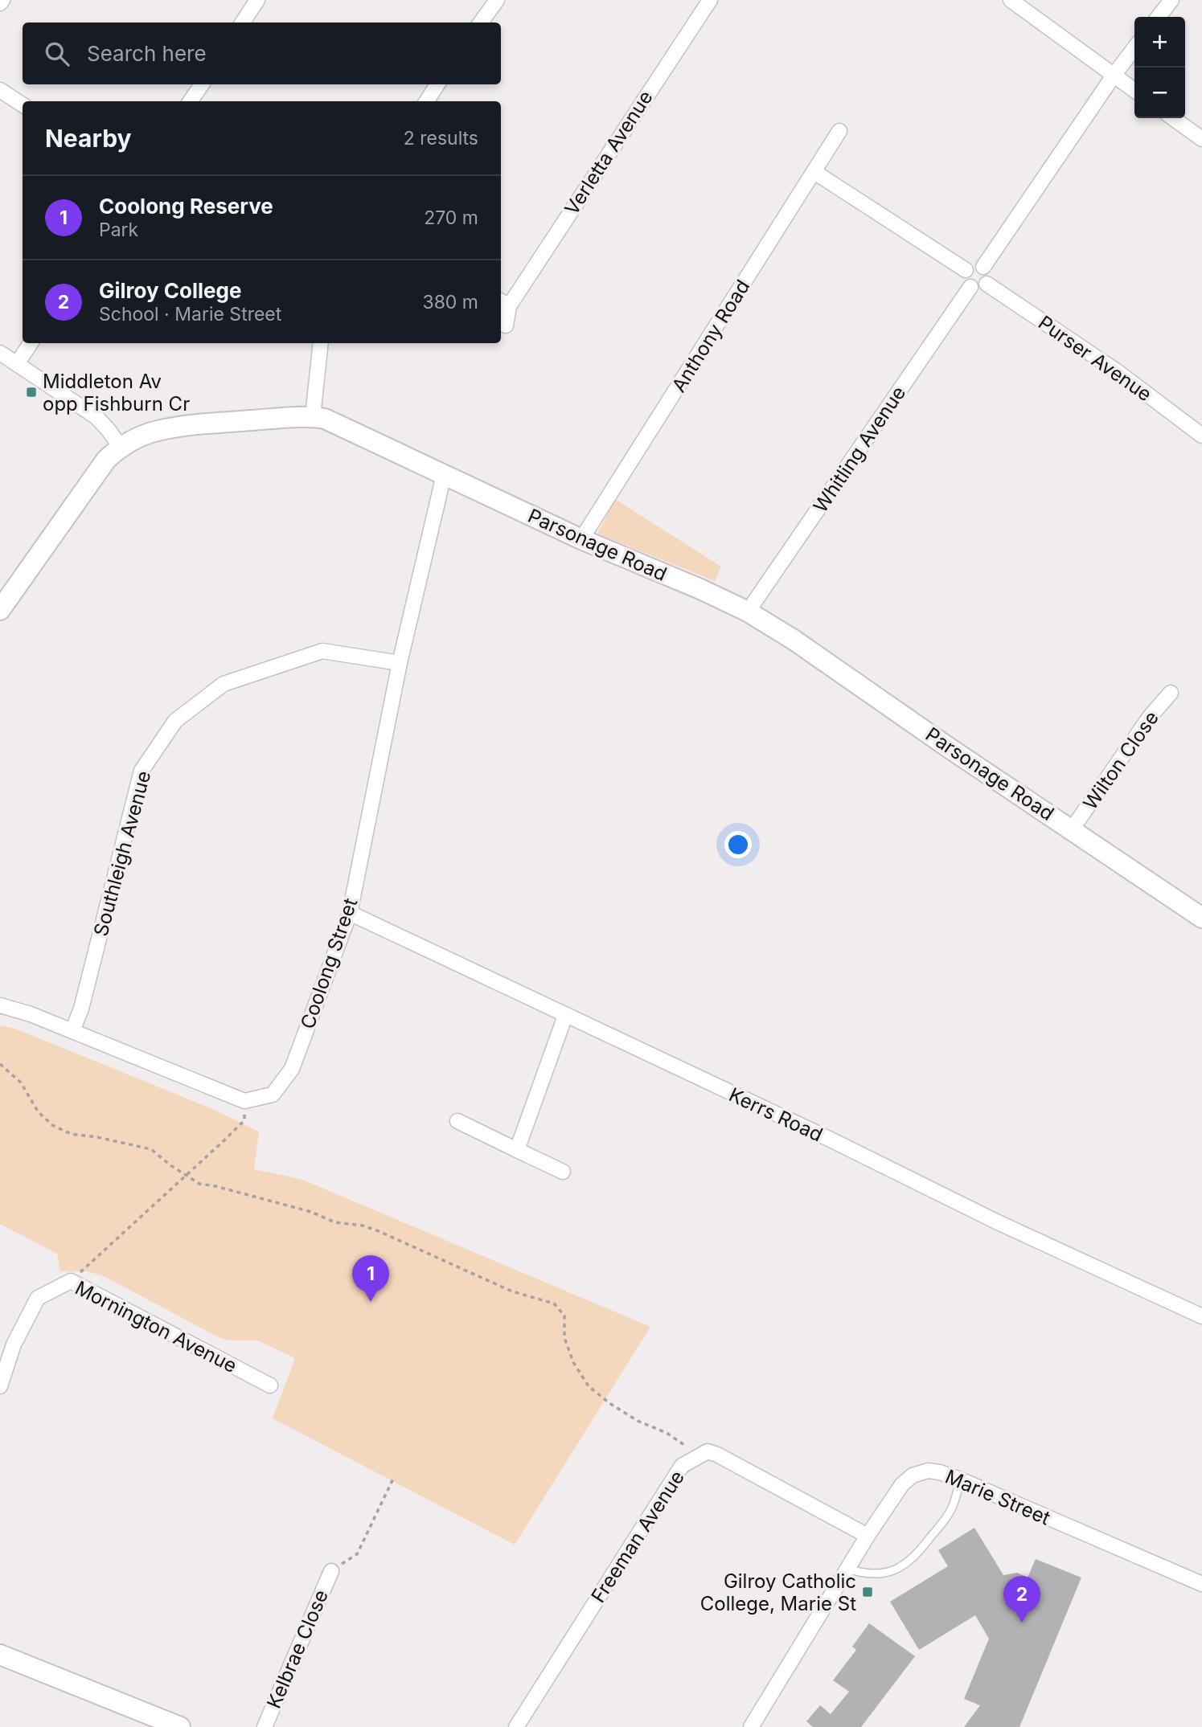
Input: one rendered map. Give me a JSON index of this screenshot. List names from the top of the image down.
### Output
{
  "streets": {
    "street": [
      "Verletta Avenue",
      "Anthony Road",
      "Purser Avenue",
      "Whitling Avenue",
      "Parsonage Road",
      "Wilton Close",
      "Southleigh Avenue",
      "Coolong Street",
      "Kerrs Road",
      "Mornington Avenue",
      "Marie Street",
      "Freeman Avenue",
      "Kelbrae Close"
    ]
  },
  "crossings": [
    ["Anthony Road", "Parsonage Road"],
    ["Purser Avenue", "Whitling Avenue"],
    ["Whitling Avenue", "Parsonage Road"],
    ["Parsonage Road", "Wilton Close"],
    ["Parsonage Road", "Coolong Street"],
    ["Southleigh Avenue", "Coolong Street"],
    ["Coolong Street", "Kerrs Road"]
  ],
  "places": {
    "transit": ["Middleton Av opp Fishburn Cr", "Gilroy Catholic College, Marie St"]
  },
  "page": {
    "map_buttons": ["+", "−"],
    "search": "Search here",
    "heading": ["Nearby", "2 results"],
    "list": [
      {
        "mark": "1",
        "name": "Coolong Reserve",
        "note": "Park",
        "value": "270 m"
      },
      {
        "mark": "2",
        "name": "Gilroy College",
        "note": "School · Marie Street",
        "value": "380 m"
      }
    ],
    "pins": ["1", "2"]
  }
}
